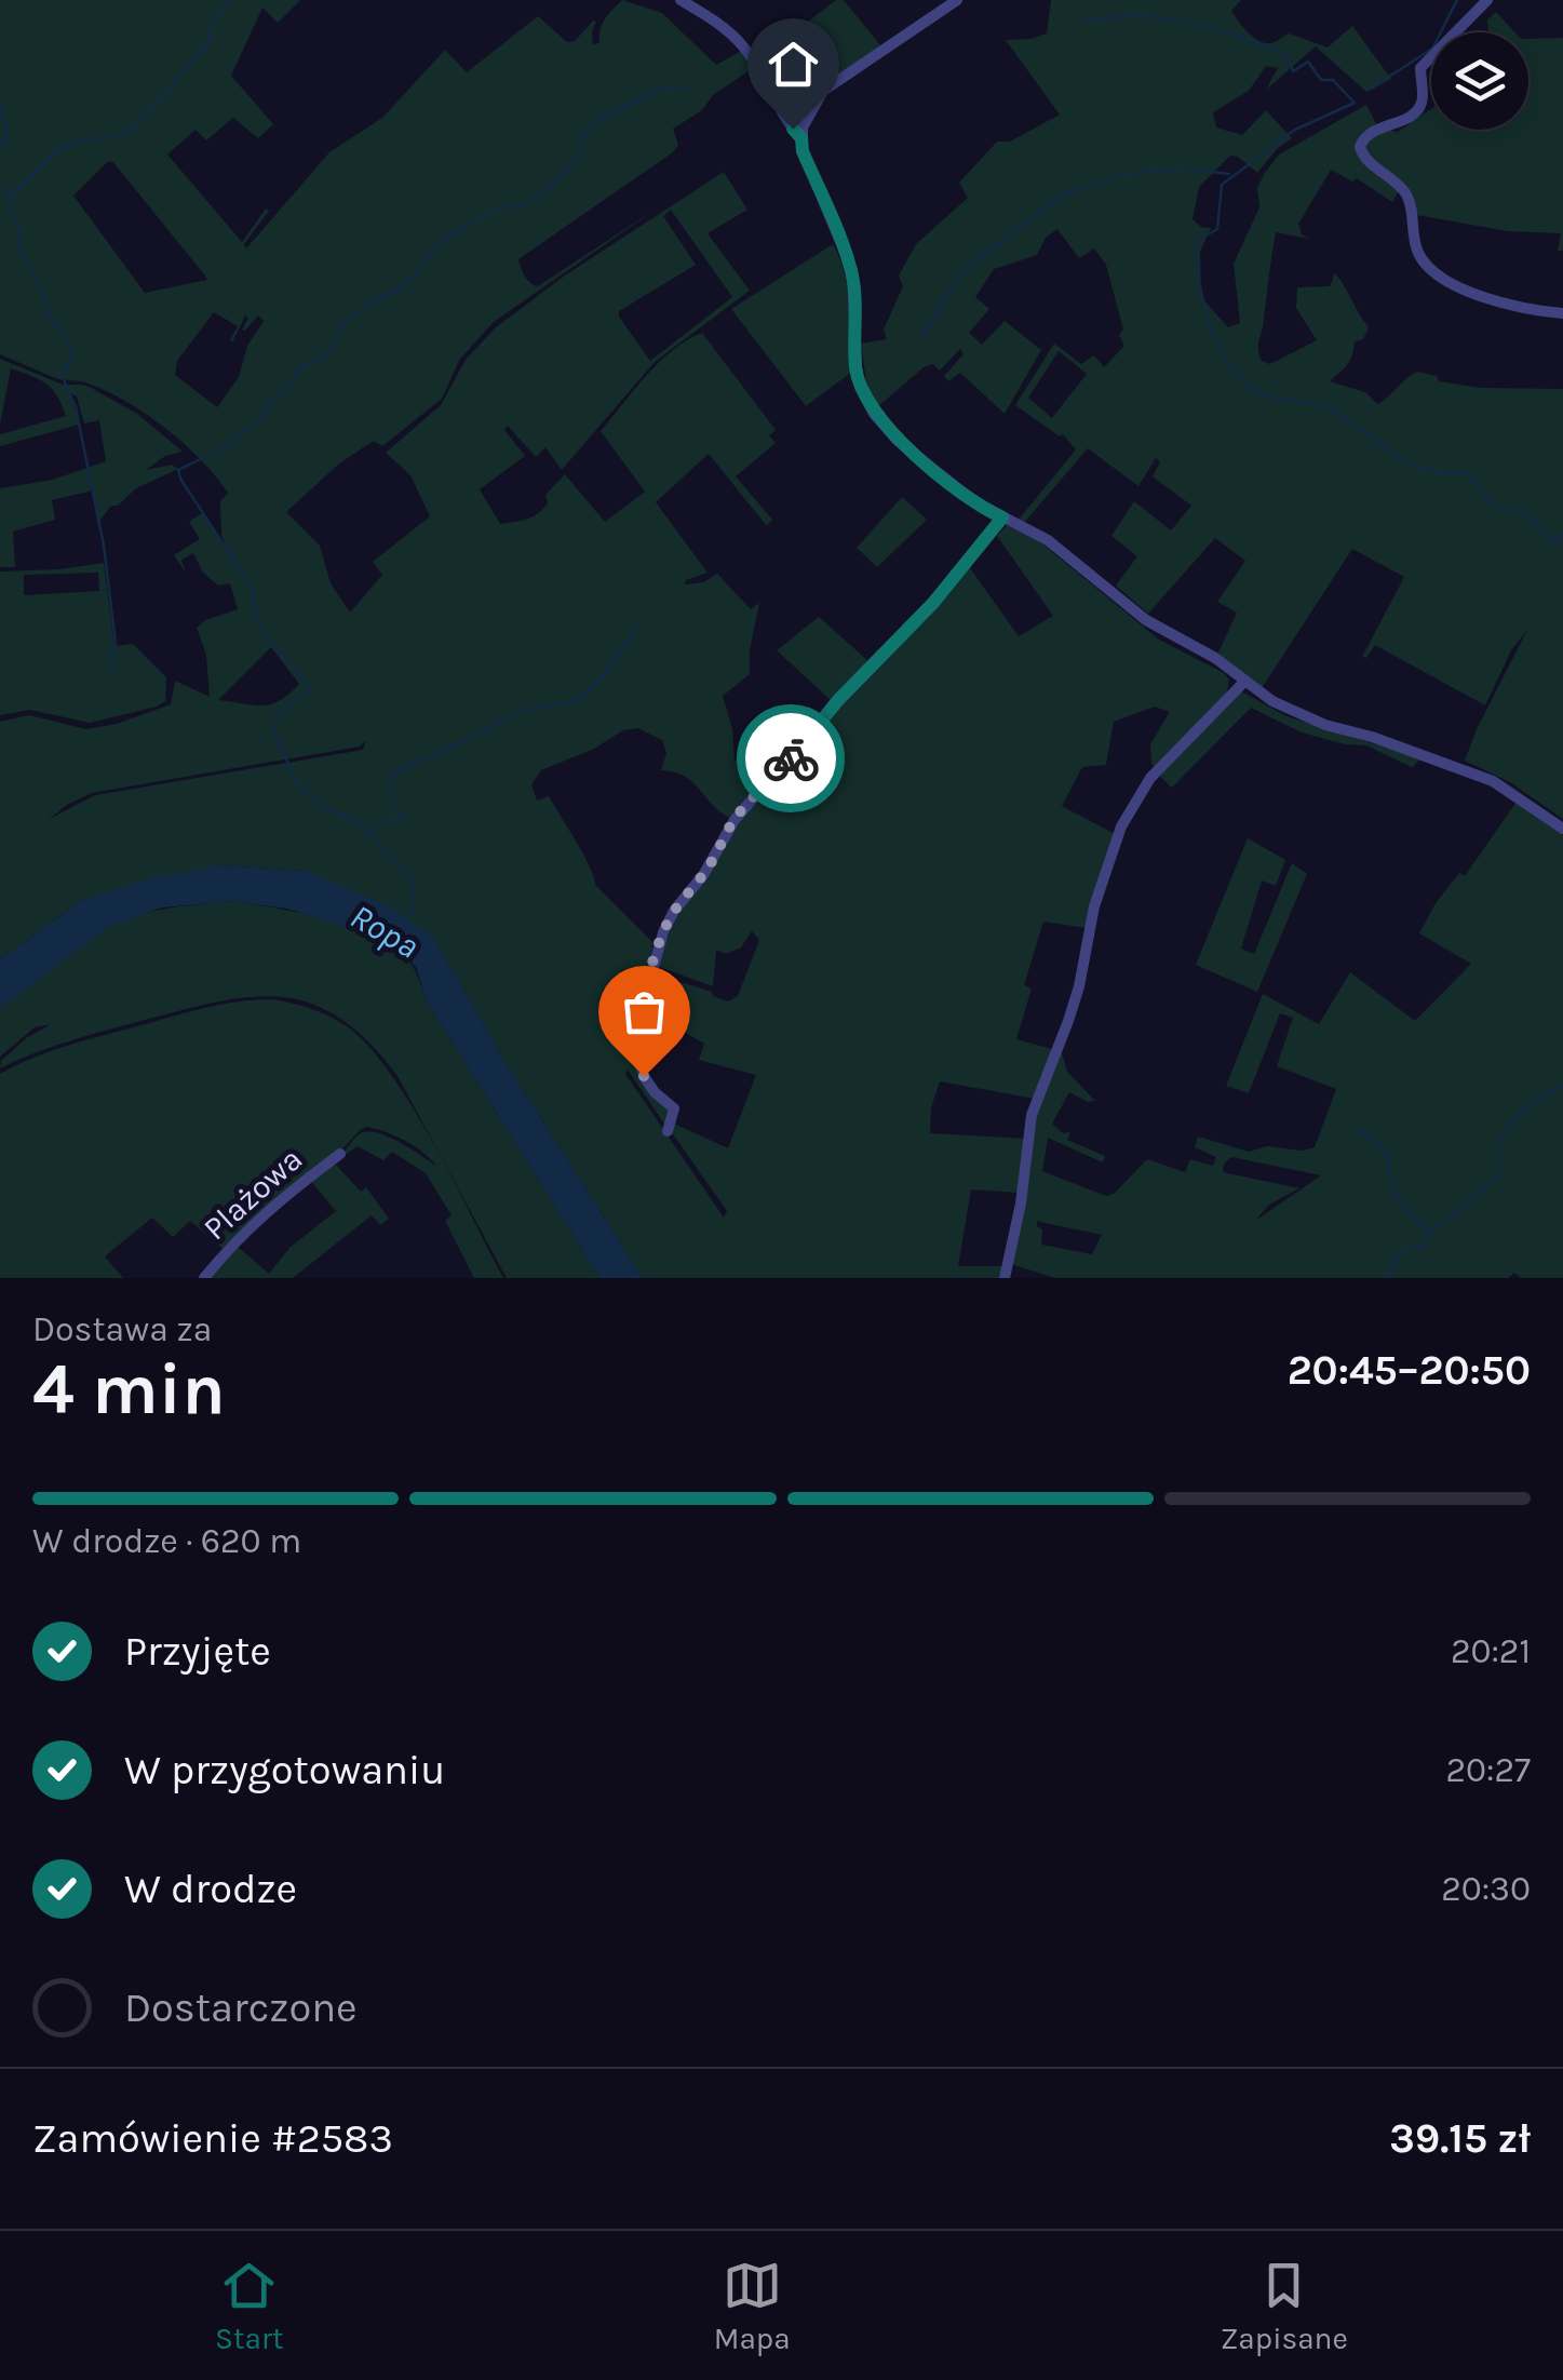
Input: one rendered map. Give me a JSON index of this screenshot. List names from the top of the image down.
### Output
{
  "streets": {
    "street": ["Plażowa"]
  },
  "water": ["Ropa"],
  "page": {
    "heading": ["4 min", "Dostawa za", "20:45–20:50"],
    "panel": ["Zamówienie #2583", "39.15 zł"],
    "bar": "W drodze · 620 m",
    "list": [
      ["Przyjęte", "20:21"],
      ["W przygotowaniu", "20:27"],
      ["W drodze", "20:30"],
      "Dostarczone"
    ],
    "tabs": ["Start", "Mapa", "Zapisane"]
  }
}
